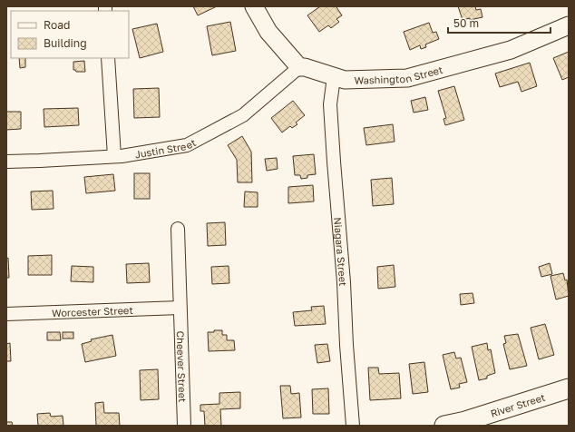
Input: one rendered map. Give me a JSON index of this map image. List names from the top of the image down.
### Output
{
  "streets": {
    "main road": ["River Street"],
    "street": [
      "Washington Street",
      "Justin Street",
      "Niagara Street",
      "Worcester Street",
      "Cheever Street"
    ]
  },
  "crossings": [
    ["Washington Street", "Justin Street"],
    ["Washington Street", "Niagara Street"],
    ["Worcester Street", "Cheever Street"]
  ],
  "legend": ["Road", "Building"],
  "scale_bar": "50 m"
}
